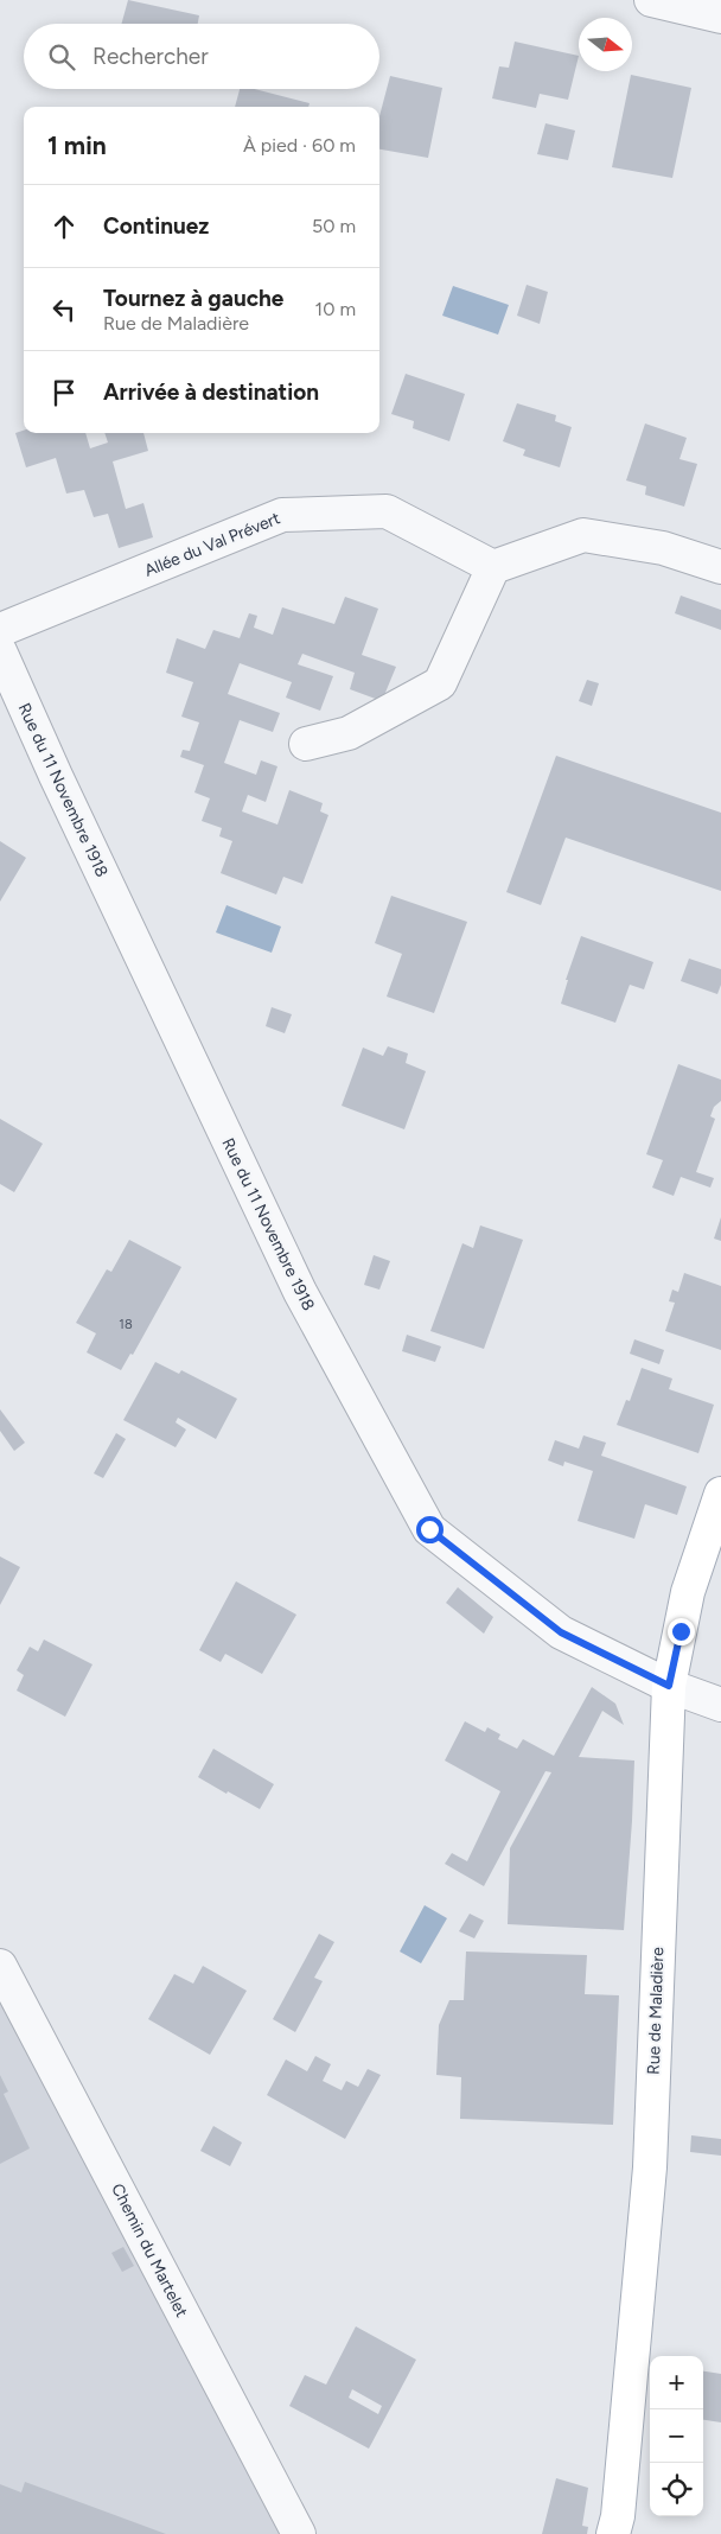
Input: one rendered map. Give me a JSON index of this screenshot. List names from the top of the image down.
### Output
{
  "streets": {
    "main road": ["Rue de Maladière"],
    "street": ["Allée du Val Prévert", "Rue du 11 Novembre 1918", "Chemin du Martelet"]
  },
  "crossings": [
    ["Rue du 11 Novembre 1918", "Rue de Maladière"]
  ],
  "house_numbers": ["18"],
  "north": "right",
  "page": {
    "search": "Rechercher",
    "heading": ["1 min", "À pied · 60 m"],
    "list": [
      ["Continuez", "50 m"],
      ["Tournez à gauche", "Rue de Maladière", "10 m"],
      "Arrivée à destination"
    ],
    "map_buttons": ["+", "−"]
  }
}
